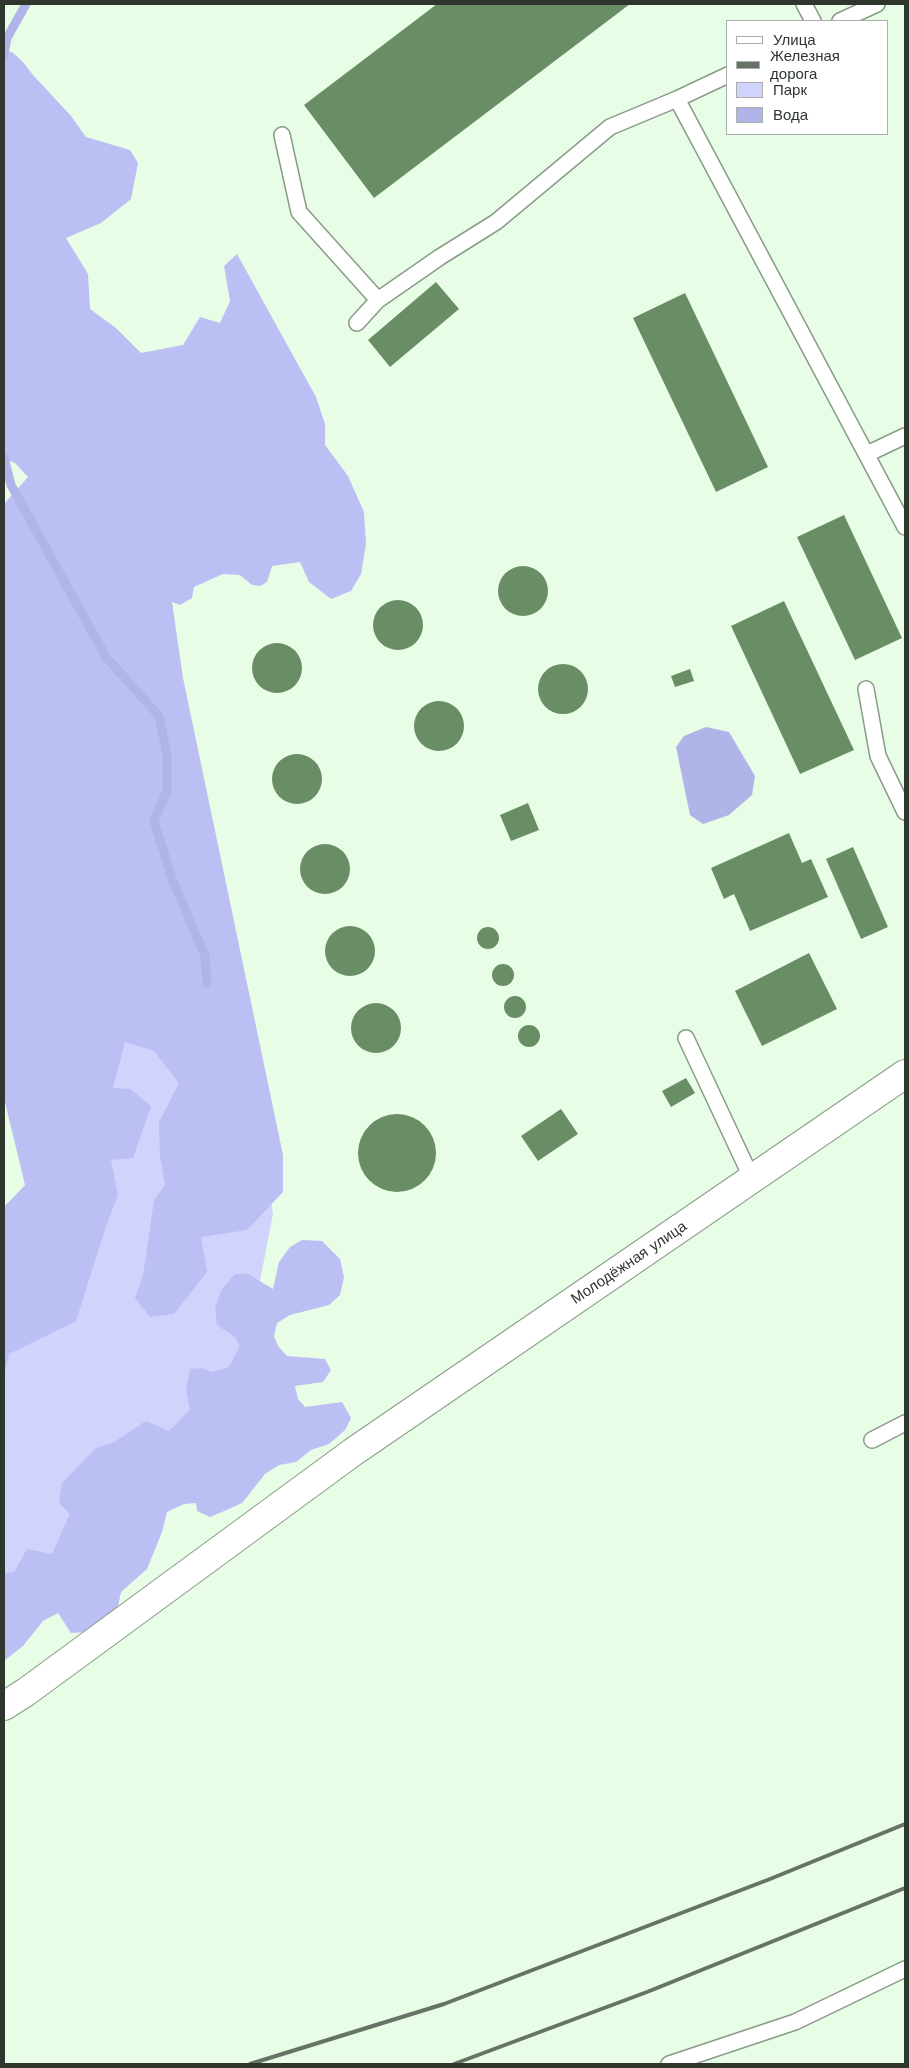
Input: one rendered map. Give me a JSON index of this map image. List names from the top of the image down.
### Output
{
  "streets": {
    "street": ["Молодёжная улица"]
  },
  "legend": [
    "Улица",
    "Железная дорога",
    "Парк",
    "Вода"
  ]
}
